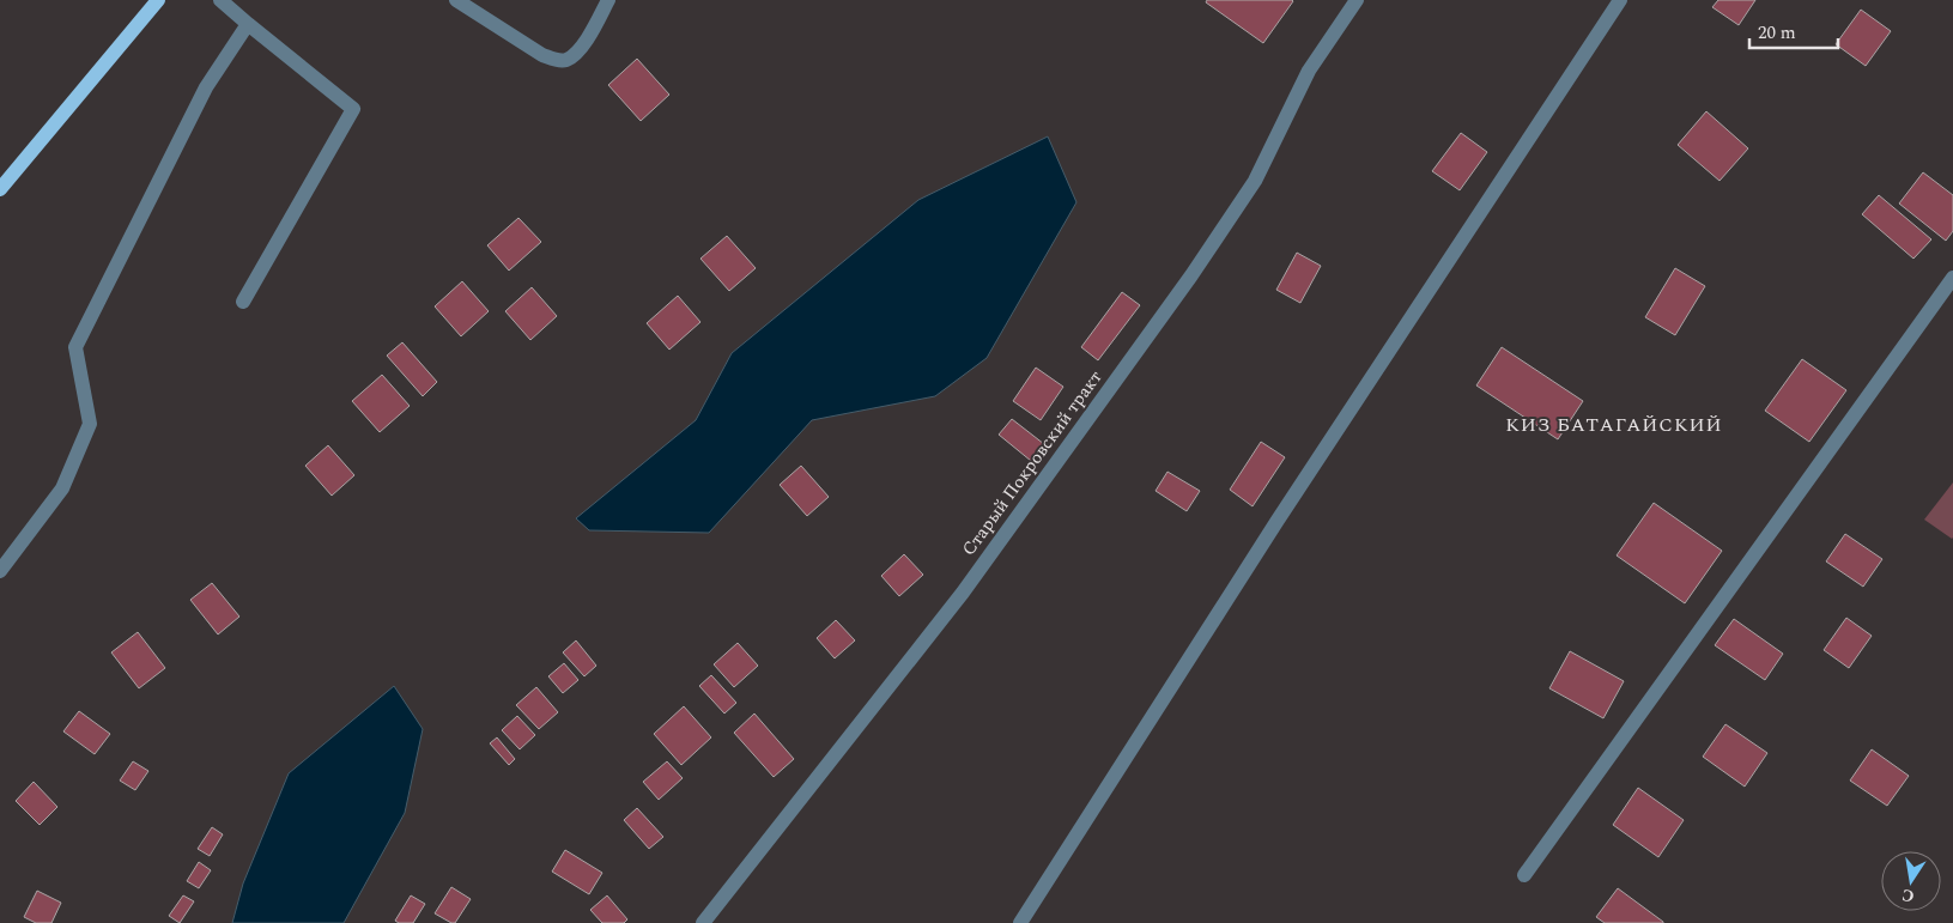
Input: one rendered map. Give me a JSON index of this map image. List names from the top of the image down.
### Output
{
  "streets": {
    "street": ["Старый Покровский тракт"]
  },
  "districts": ["КИЗ БАТАГАЙСКИЙ"],
  "scale_bar": "20 m",
  "north": "bottom"
}
